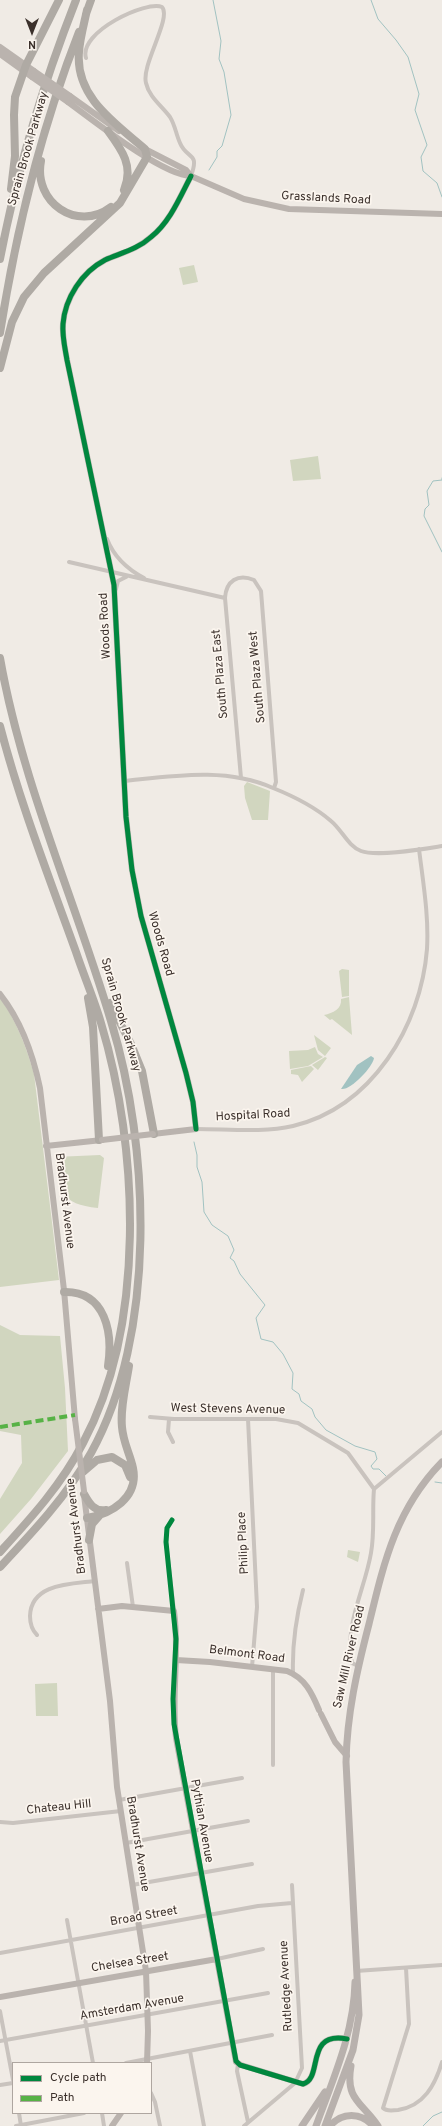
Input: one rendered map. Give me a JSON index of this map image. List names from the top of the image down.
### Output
{
  "streets": {
    "highway": ["Sprain Brook Parkway"],
    "main road": ["Saw Mill River Road"],
    "street": [
      "Grasslands Road",
      "Woods Road",
      "South Plaza East",
      "South Plaza West",
      "Hospital Road",
      "Bradhurst Avenue",
      "West Stevens Avenue",
      "Philip Place",
      "Belmont Road",
      "Chateau Hill",
      "Pythian Avenue",
      "Broad Street",
      "Chelsea Street",
      "Rutledge Avenue",
      "Amsterdam Avenue"
    ]
  },
  "crossings": [
    ["Grasslands Road", "Woods Road"],
    ["Woods Road", "Hospital Road"],
    ["South Plaza East", "South Plaza West"],
    ["Hospital Road", "Bradhurst Avenue"],
    ["Bradhurst Avenue", "Chateau Hill"],
    ["Bradhurst Avenue", "Broad Street"],
    ["Bradhurst Avenue", "Chelsea Street"],
    ["Bradhurst Avenue", "Amsterdam Avenue"],
    ["West Stevens Avenue", "Philip Place"],
    ["Philip Place", "Belmont Road"],
    ["Belmont Road", "Saw Mill River Road"],
    ["Belmont Road", "Pythian Avenue"],
    ["Pythian Avenue", "Broad Street"],
    ["Pythian Avenue", "Chelsea Street"],
    ["Pythian Avenue", "Amsterdam Avenue"],
    ["Broad Street", "Rutledge Avenue"]
  ],
  "legend": ["Cycle path", "Path"],
  "north": "bottom"
}
